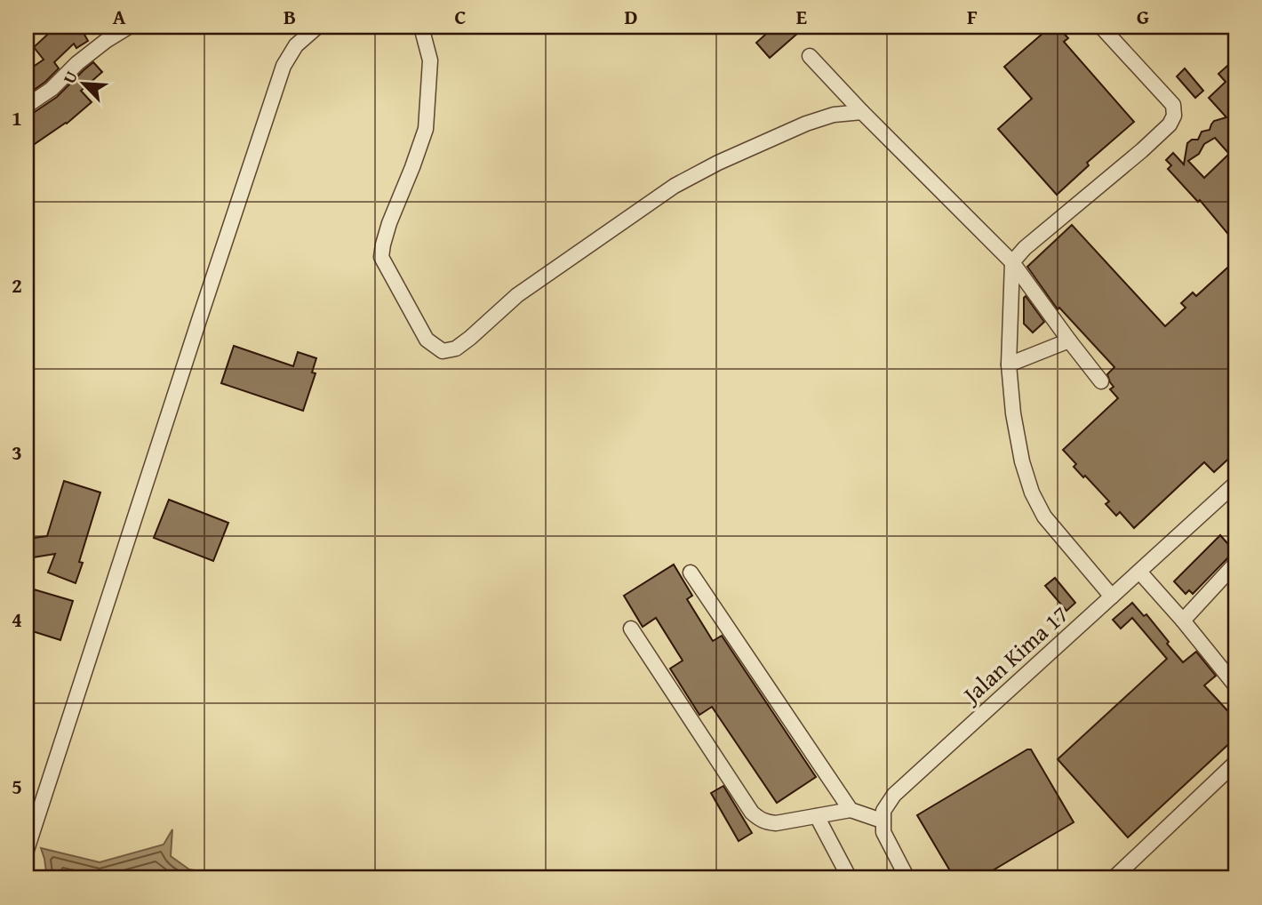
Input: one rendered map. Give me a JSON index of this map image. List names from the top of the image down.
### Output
{
  "streets": {
    "street": ["Jalan Kima 17"]
  },
  "north": "top left",
  "grid": {
    "columns": [
      "A",
      "B",
      "C",
      "D",
      "E",
      "F",
      "G"
    ],
    "rows": [
      "1",
      "2",
      "3",
      "4",
      "5"
    ]
  }
}
